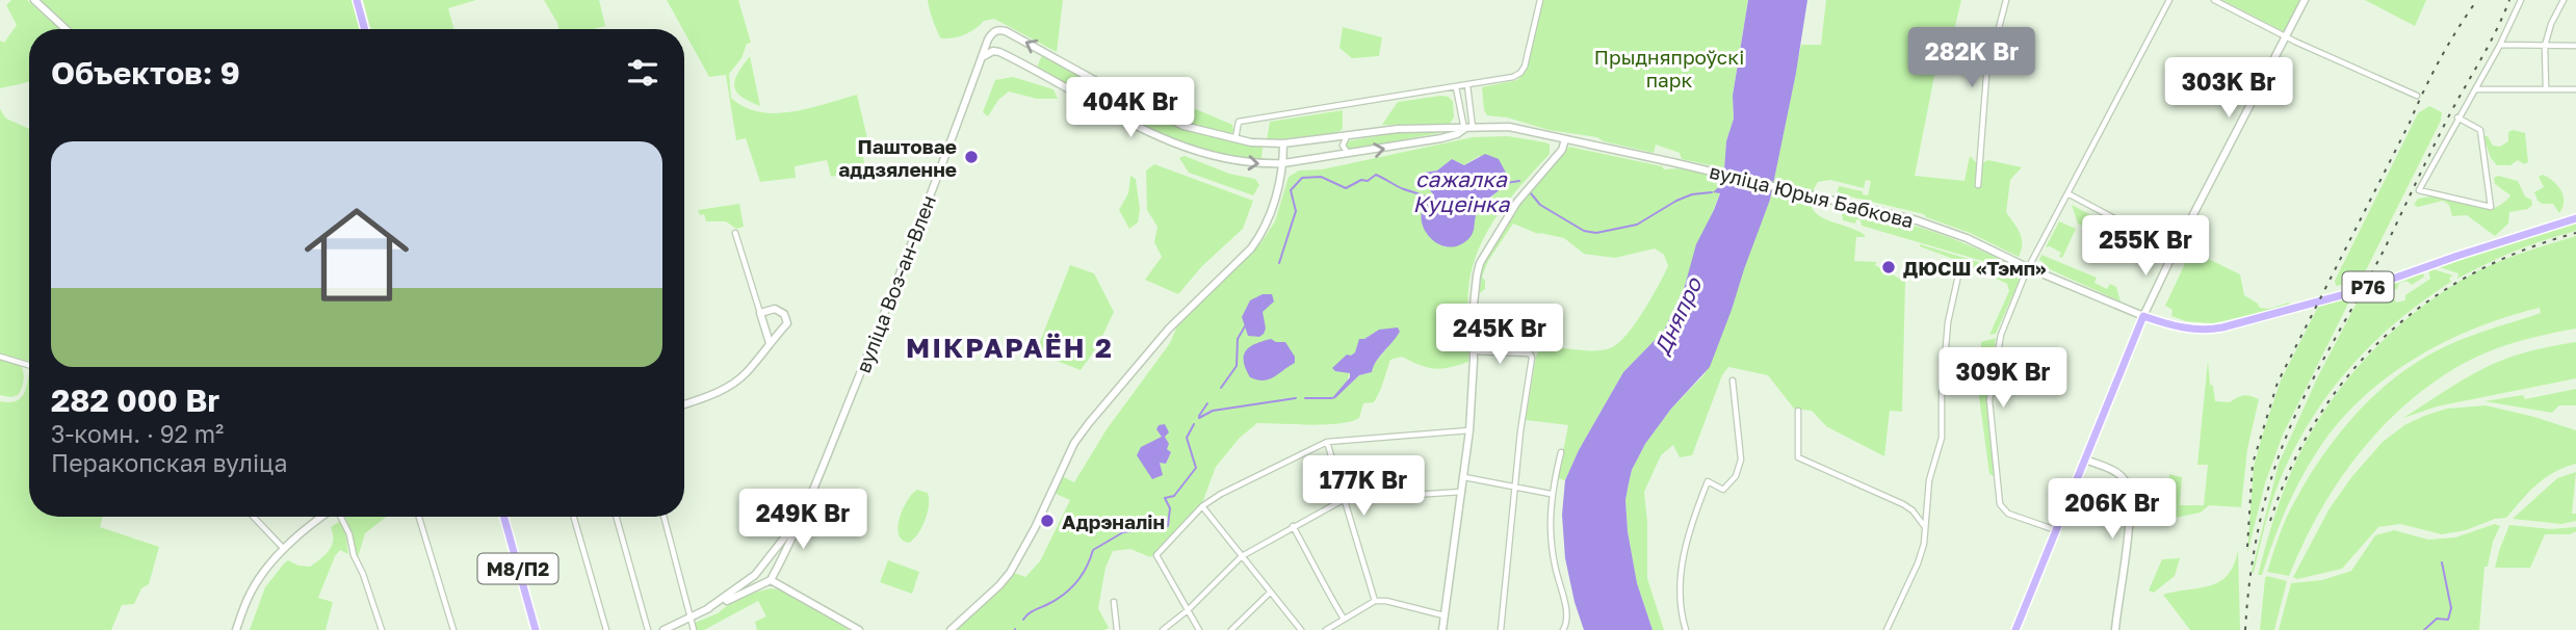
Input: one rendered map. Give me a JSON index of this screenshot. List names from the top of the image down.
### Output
{
  "streets": {
    "main road": [
      "вуліца Юрыя Бабкова",
      "вуліца Воз-ан-Влен",
      "Р76",
      "М8/П2"
    ]
  },
  "crossings": [
    ["вуліца Юрыя Бабкова", "вуліца Воз-ан-Влен"],
    ["вуліца Юрыя Бабкова", "Р76"]
  ],
  "districts": ["МІКРАРАЁН 2"],
  "water": ["сажалка Куцеінка", "Дняпро"],
  "parks": ["Прыдняпроўскі парк"],
  "places": ["Паштовае аддзяленне", "ДЮСШ «Тэмп»", "Адрэналін"],
  "page": {
    "price": [
      "282K Br",
      "303K Br",
      "404K Br",
      "255K Br",
      "245K Br",
      "309K Br",
      "177K Br",
      "206K Br",
      "249K Br"
    ],
    "heading": "Объектов: 9",
    "list": [
      {
        "name": "282 000 Br",
        "note": "3-комн. · 92 m² · Перакопская вуліца"
      }
    ]
  }
}
